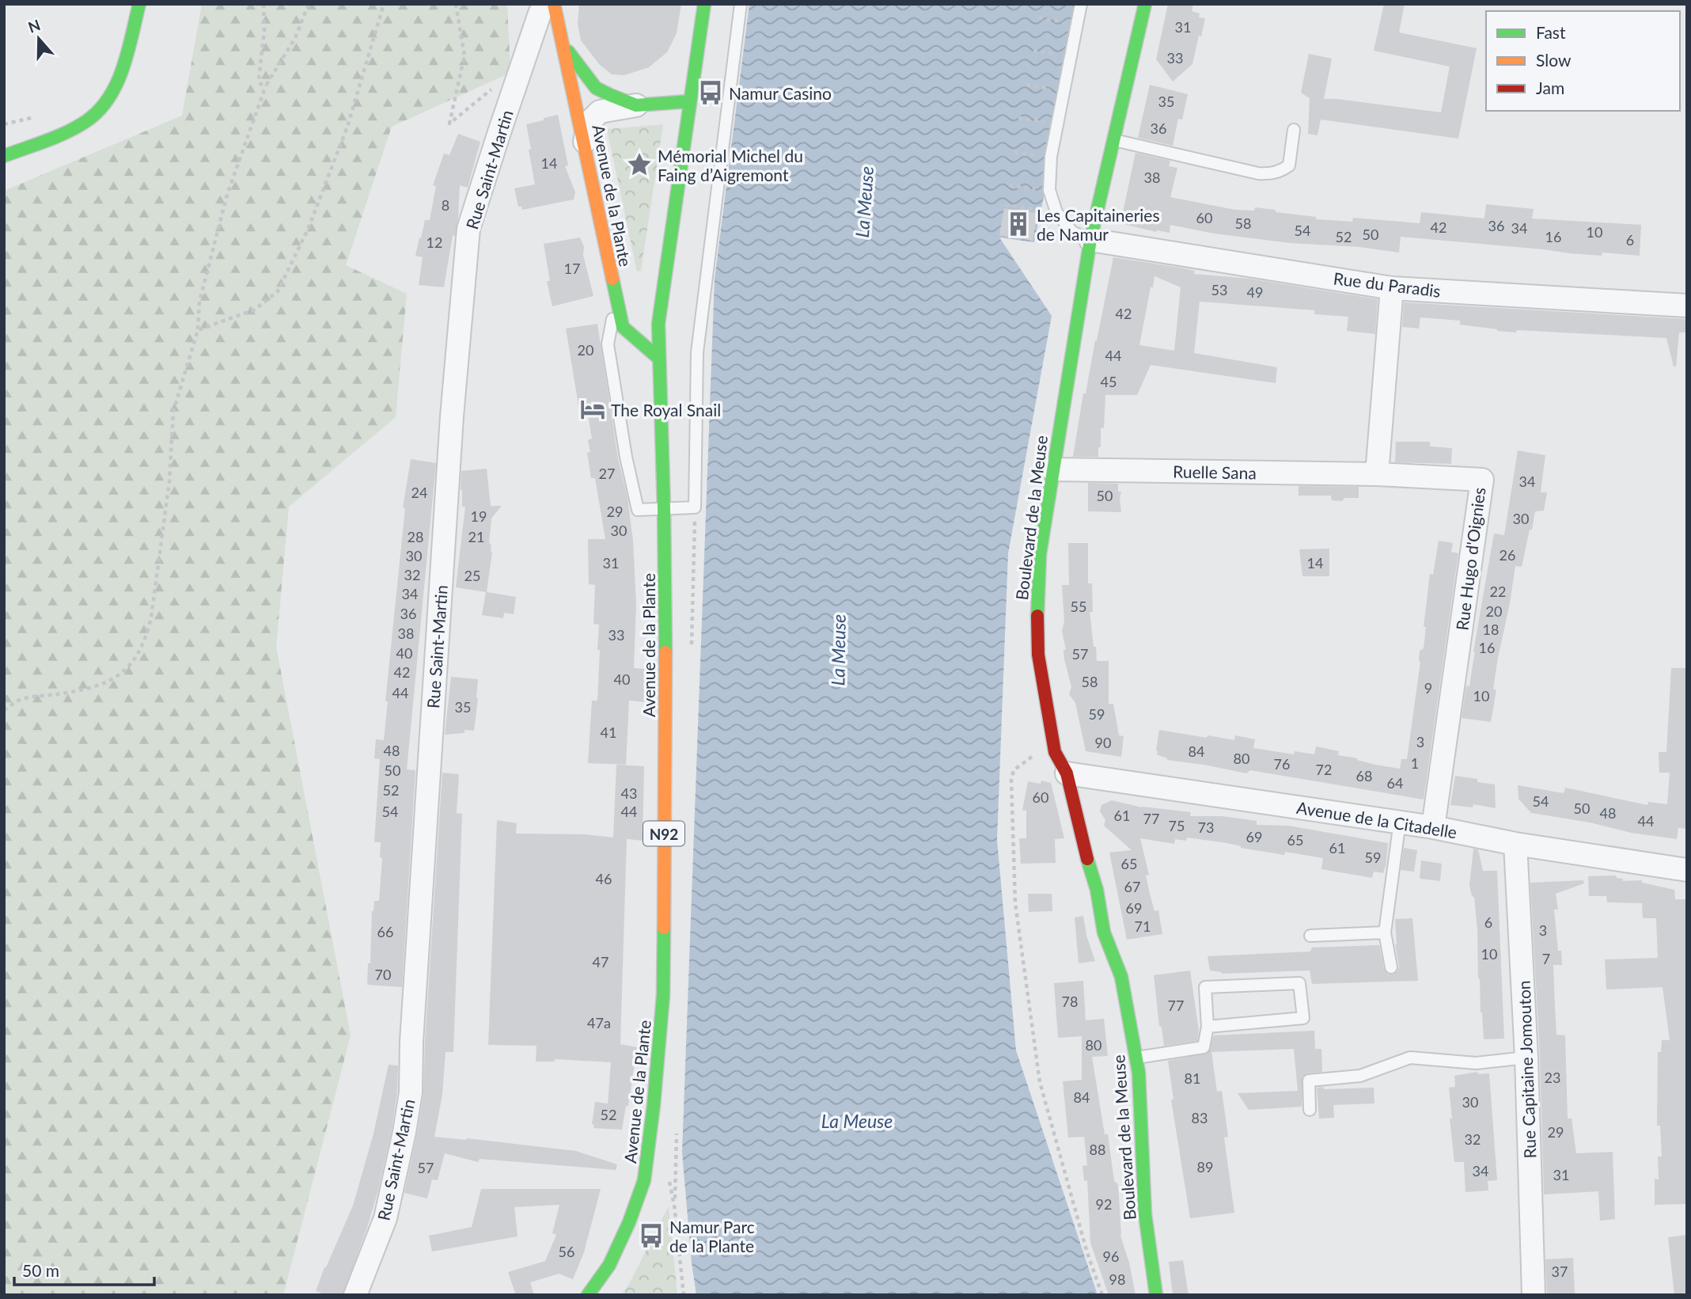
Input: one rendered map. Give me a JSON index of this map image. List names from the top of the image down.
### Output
{
  "streets": {
    "main road": ["Avenue de la Plante", "Boulevard de la Meuse", "N92"],
    "street": [
      "Rue Saint-Martin",
      "Rue du Paradis",
      "Ruelle Sana",
      "Rue Hugo d'Oignies",
      "Avenue de la Citadelle",
      "Rue Capitaine Jomouton"
    ]
  },
  "crossings": [
    ["Avenue de la Plante", "N92"],
    ["Rue du Paradis", "Boulevard de la Meuse"],
    ["Ruelle Sana", "Boulevard de la Meuse"],
    ["Ruelle Sana", "Rue Hugo d'Oignies"],
    ["Boulevard de la Meuse", "Avenue de la Citadelle"],
    ["Rue Hugo d'Oignies", "Avenue de la Citadelle"],
    ["Avenue de la Citadelle", "Rue Capitaine Jomouton"]
  ],
  "water": ["La Meuse"],
  "places": {
    "bus stop": ["Namur Casino", "Namur Parc de la Plante"],
    "place": ["Mémorial Michel du Faing d’Aigremont"],
    "building": ["Les Capitaineries de Namur"],
    "hotel": ["The Royal Snail"]
  },
  "house_numbers": [
    "31",
    "33",
    "35",
    "36",
    "14",
    "38",
    "8",
    "60",
    "58",
    "36",
    "42",
    "34",
    "54",
    "10",
    "50",
    "52",
    "16",
    "6",
    "12",
    "17",
    "53",
    "49",
    "42",
    "20",
    "44",
    "45",
    "27",
    "34",
    "24",
    "50",
    "29",
    "19",
    "30",
    "30",
    "28",
    "21",
    "26",
    "30",
    "31",
    "14",
    "32",
    "25",
    "22",
    "34",
    "55",
    "20",
    "36",
    "18",
    "38",
    "33",
    "16",
    "40",
    "57",
    "42",
    "40",
    "58",
    "9",
    "44",
    "10",
    "35",
    "59",
    "41",
    "3",
    "90",
    "48",
    "84",
    "80",
    "1",
    "76",
    "72",
    "50",
    "68",
    "64",
    "52",
    "43",
    "60",
    "54",
    "50",
    "54",
    "44",
    "48",
    "61",
    "77",
    "44",
    "75",
    "73",
    "69",
    "65",
    "61",
    "59",
    "65",
    "46",
    "67",
    "69",
    "6",
    "71",
    "3",
    "66",
    "10",
    "7",
    "47",
    "70",
    "78",
    "77",
    "47a",
    "80",
    "23",
    "81",
    "84",
    "30",
    "52",
    "83",
    "29",
    "32",
    "88",
    "89",
    "57",
    "34",
    "31",
    "92",
    "56",
    "96",
    "37",
    "98"
  ],
  "legend": ["Fast", "Slow", "Jam"],
  "scale_bar": "50 m",
  "north": "top"
}
